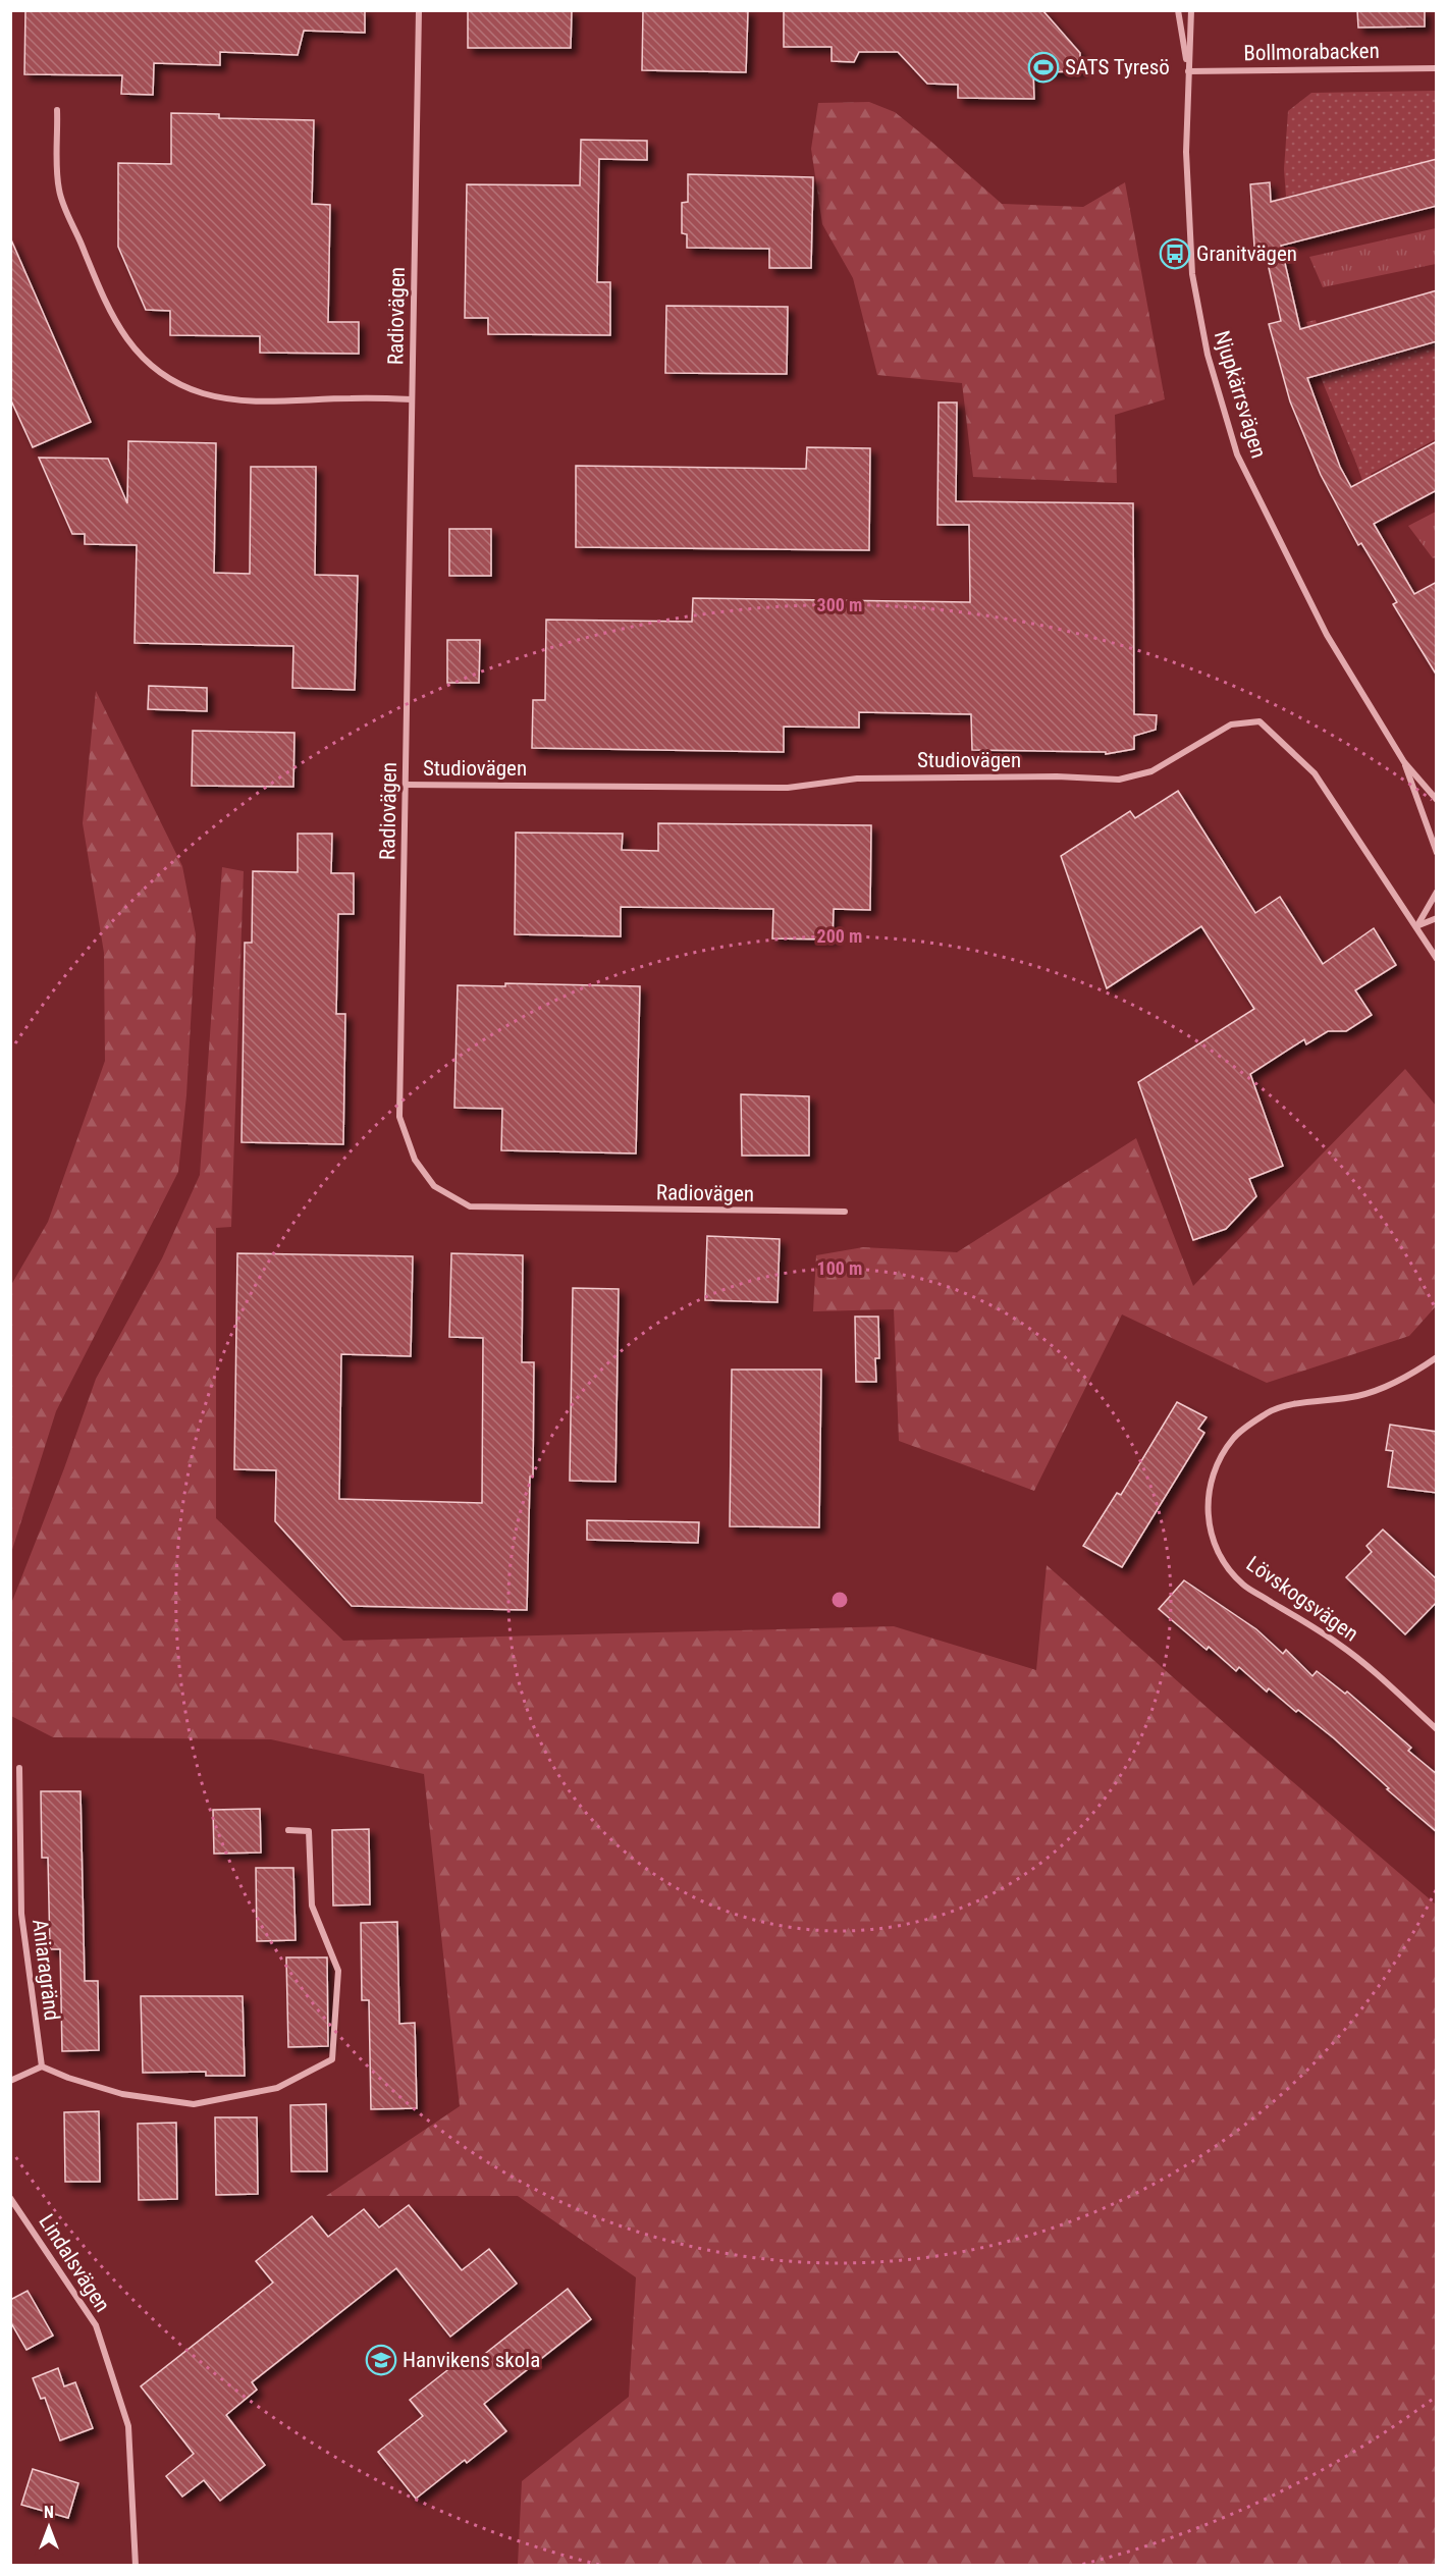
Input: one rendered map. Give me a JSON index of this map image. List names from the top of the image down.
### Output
{
  "streets": {
    "street": [
      "Bollmorabacken",
      "Radiovägen",
      "Njupkärrsvägen",
      "Studiovägen",
      "Lövskogsvägen",
      "Aniaragränd",
      "Lindalsvägen"
    ]
  },
  "crossings": [
    ["Bollmorabacken", "Njupkärrsvägen"],
    ["Radiovägen", "Studiovägen"]
  ],
  "places": {
    "sports": ["SATS Tyresö"],
    "bus stop": ["Granitvägen"],
    "school or university": ["Hanvikens skola"]
  },
  "north": "top",
  "rings": ["300 m", "200 m", "100 m"]
}
